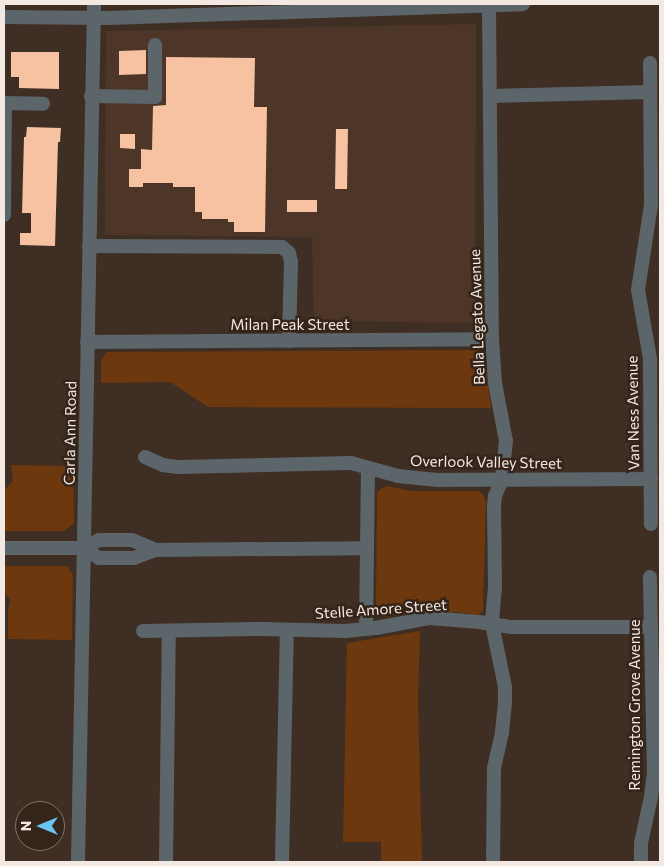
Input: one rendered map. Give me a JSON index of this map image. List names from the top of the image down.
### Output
{
  "streets": {
    "street": [
      "Bella Legato Avenue",
      "Milan Peak Street",
      "Van Ness Avenue",
      "Carla Ann Road",
      "Overlook Valley Street",
      "Stelle Amore Street",
      "Remington Grove Avenue"
    ]
  },
  "crossings": [
    ["Bella Legato Avenue", "Milan Peak Street"],
    ["Bella Legato Avenue", "Overlook Valley Street"],
    ["Bella Legato Avenue", "Stelle Amore Street"],
    ["Milan Peak Street", "Carla Ann Road"],
    ["Van Ness Avenue", "Overlook Valley Street"],
    ["Stelle Amore Street", "Remington Grove Avenue"]
  ],
  "north": "left"
}
